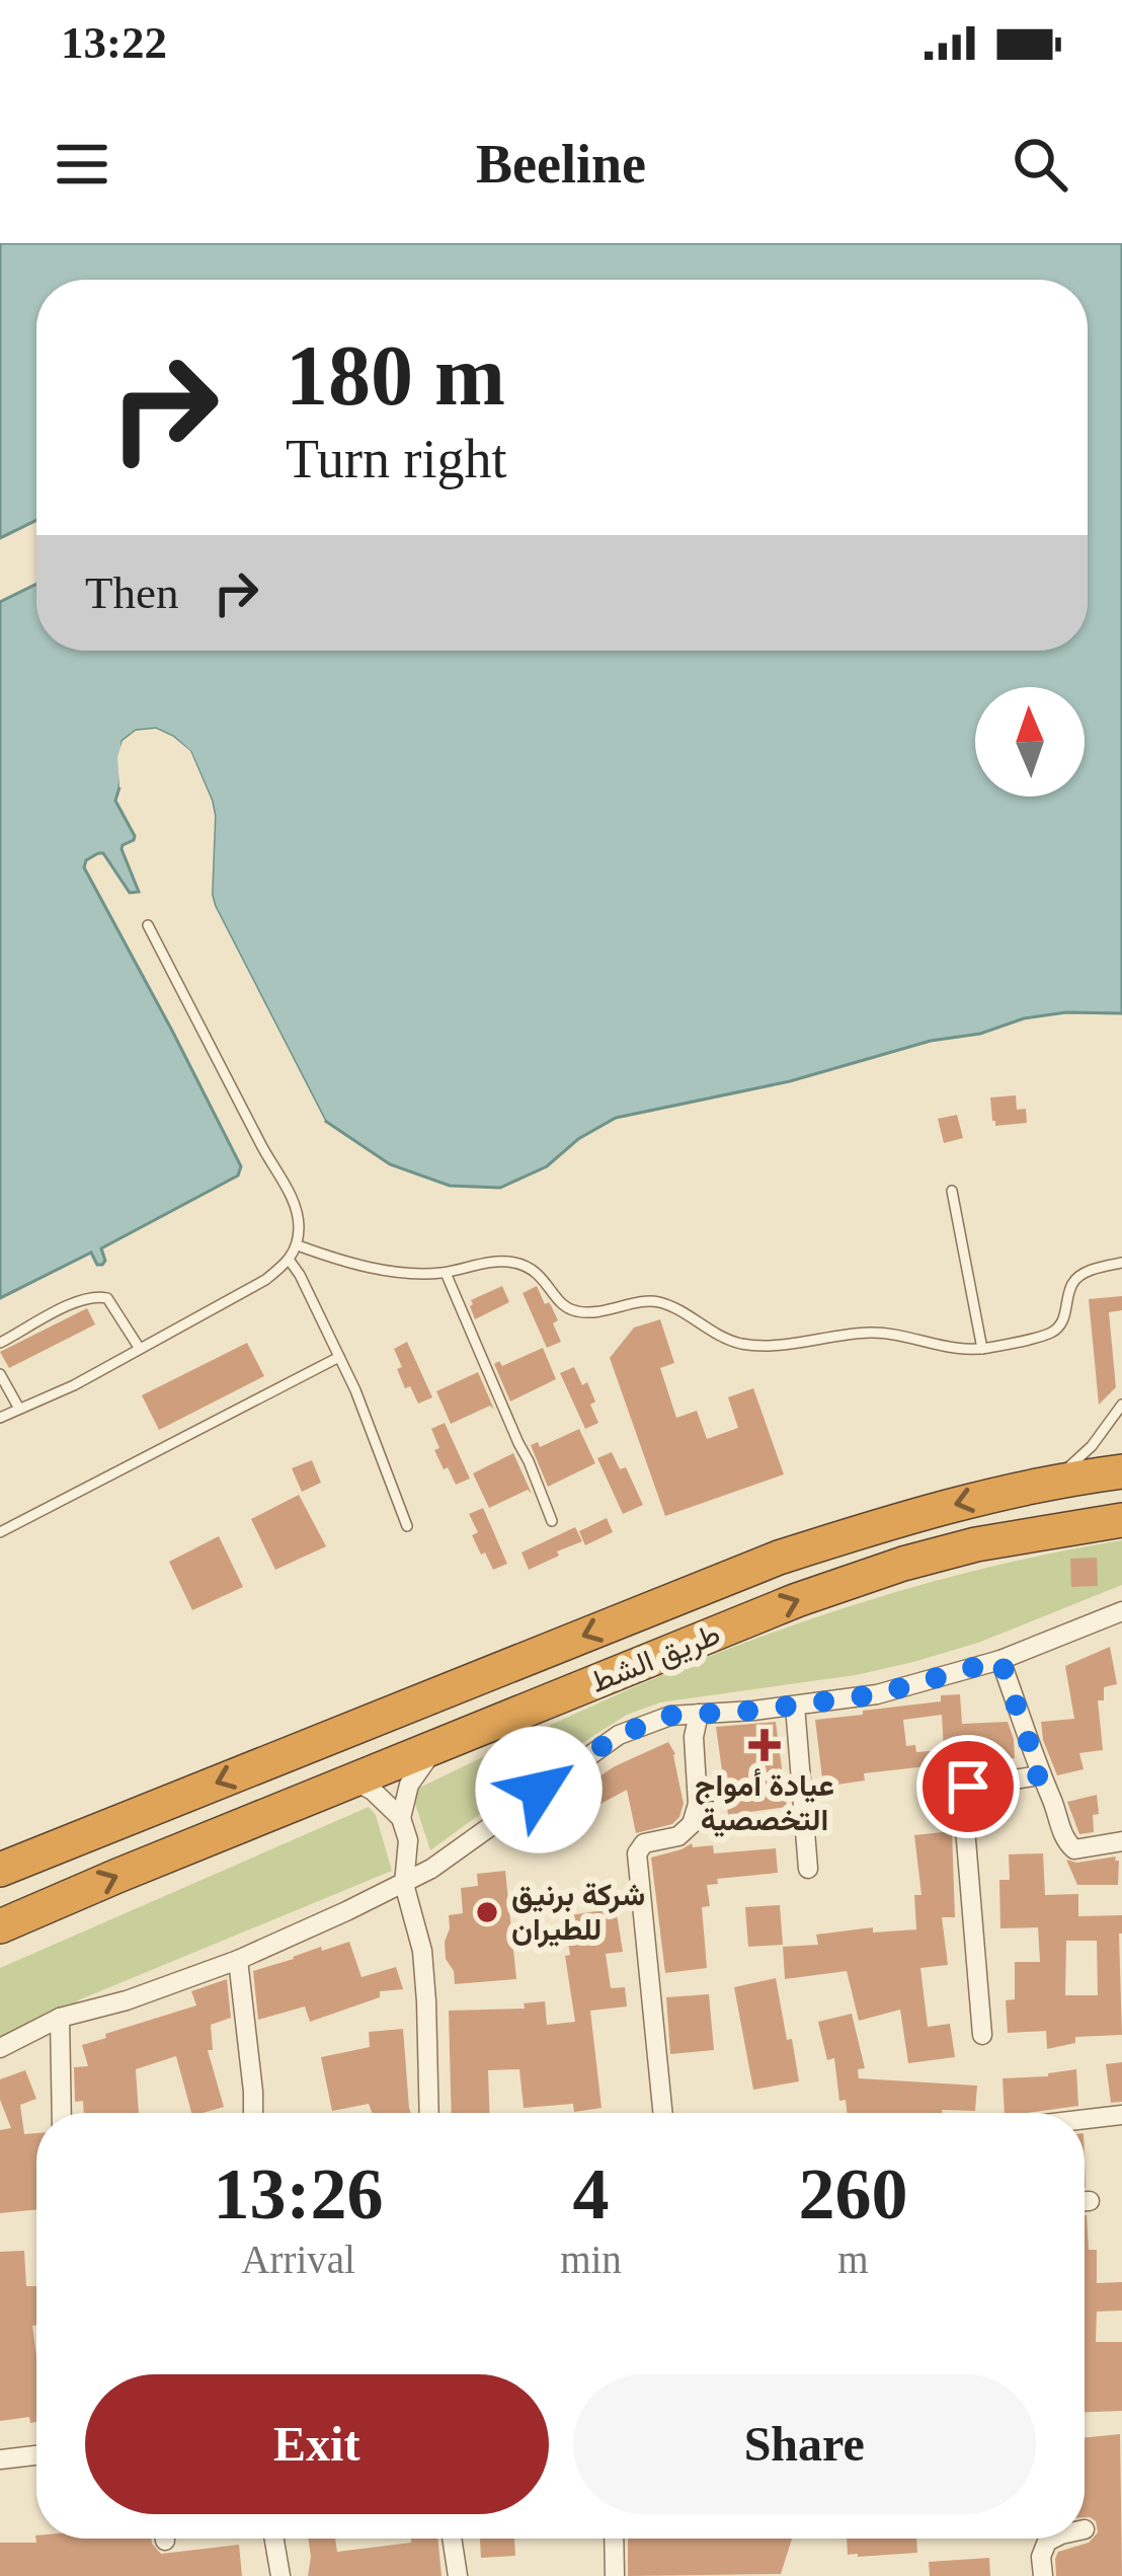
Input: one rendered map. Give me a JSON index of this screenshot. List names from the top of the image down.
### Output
{
  "streets": {
    "highway": ["طريق الشط"]
  },
  "places": {
    "health": ["عيادة أمواج التخصصية"],
    "other": ["شركة برنيق للطيران"]
  },
  "north": "top",
  "page": {
    "status": "13:22",
    "header": "Beeline",
    "turn": ["180 m", "Turn right"],
    "then": "Then",
    "eta": [
      "13:26",
      "Arrival",
      "4",
      "min",
      "260",
      "m"
    ],
    "buttons": ["Exit", "Share"]
  }
}
